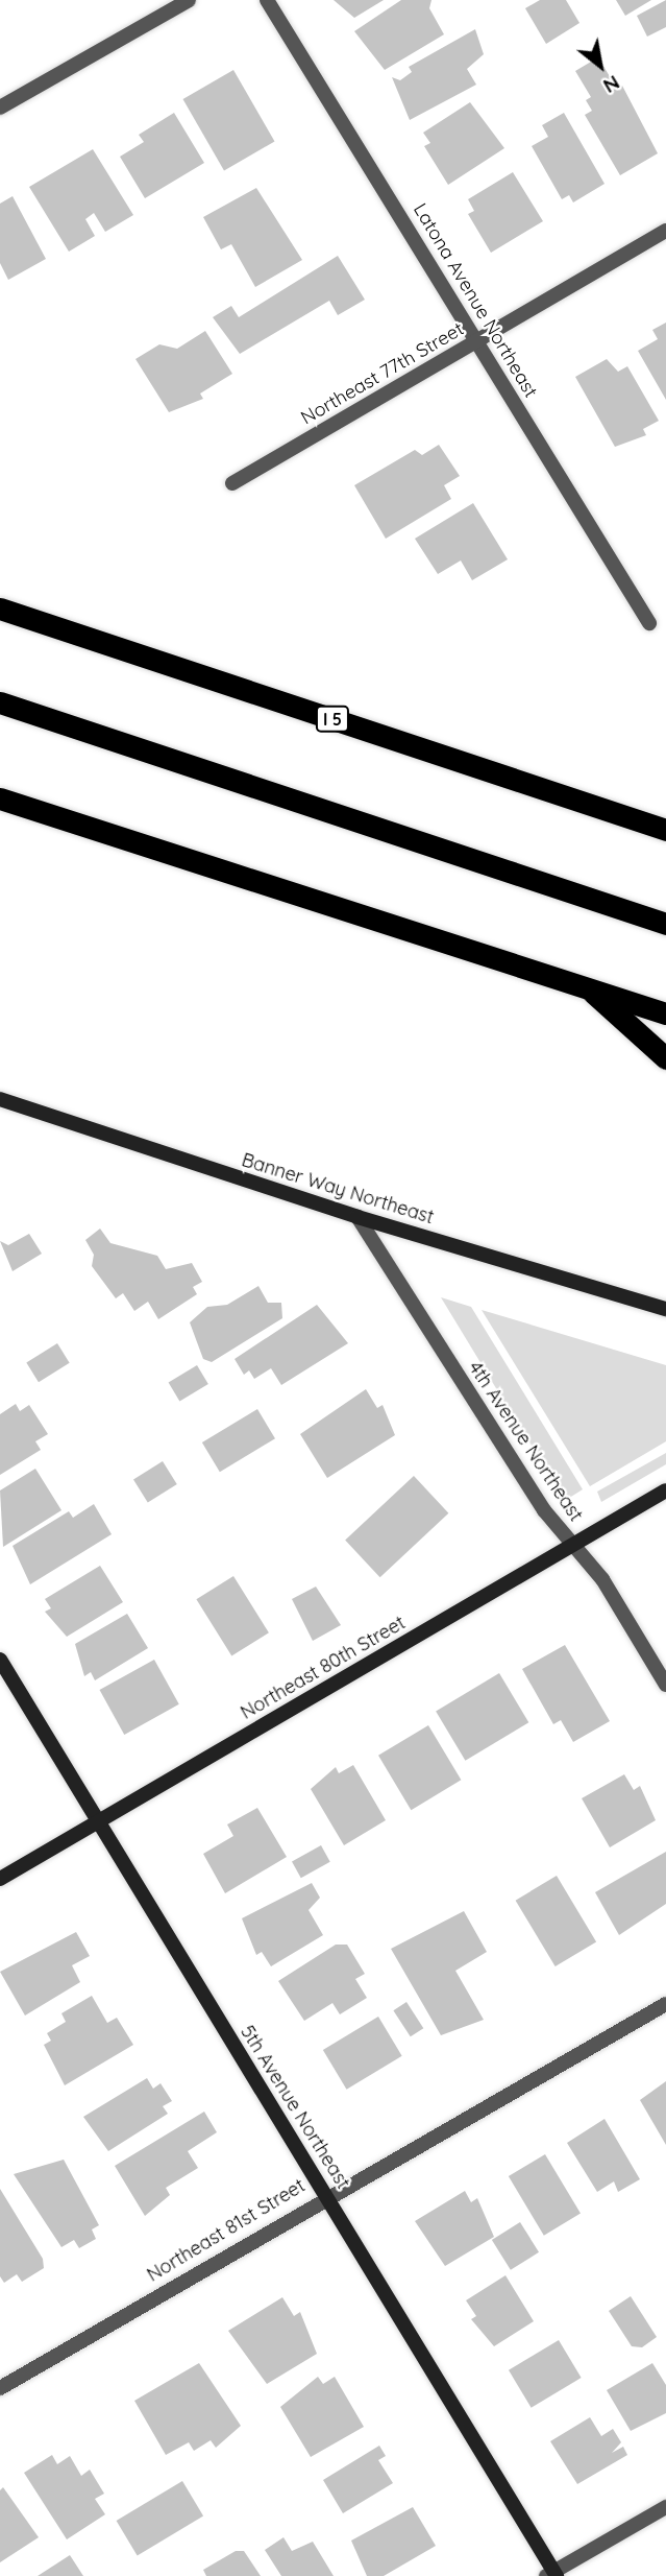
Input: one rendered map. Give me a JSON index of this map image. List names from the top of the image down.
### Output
{
  "streets": {
    "highway": ["I 5"],
    "main road": ["Banner Way Northeast", "Northeast 80th Street", "5th Avenue Northeast"],
    "street": [
      "Latona Avenue Northeast",
      "Northeast 77th Street",
      "4th Avenue Northeast",
      "Northeast 81st Street"
    ]
  },
  "crossings": [
    ["Latona Avenue Northeast", "Northeast 77th Street"],
    ["Banner Way Northeast", "4th Avenue Northeast"],
    ["4th Avenue Northeast", "Northeast 80th Street"],
    ["Northeast 80th Street", "5th Avenue Northeast"],
    ["5th Avenue Northeast", "Northeast 81st Street"]
  ],
  "north": "bottom right"
}
